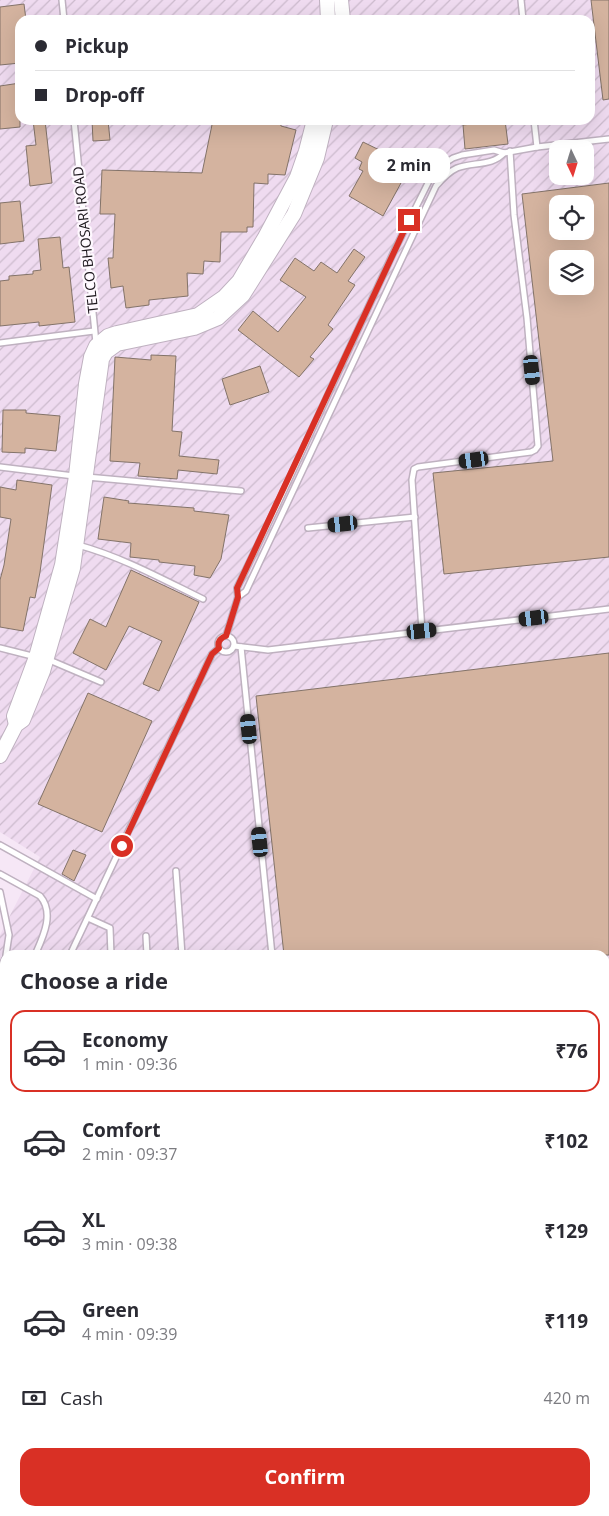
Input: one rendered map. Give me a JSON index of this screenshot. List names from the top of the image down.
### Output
{
  "streets": {
    "lane": ["TELCO BHOSARI ROAD"]
  },
  "north": "bottom",
  "page": {
    "banner": ["Pickup", "Drop-off"],
    "bubble": "2 min",
    "heading": "Choose a ride",
    "list": [
      {
        "name": "Economy",
        "note": "1 min · 09:36",
        "value": "₹76"
      },
      {
        "name": "Comfort",
        "note": "2 min · 09:37",
        "value": "₹102"
      },
      {
        "name": "XL",
        "note": "3 min · 09:38",
        "value": "₹129"
      },
      {
        "name": "Green",
        "note": "4 min · 09:39",
        "value": "₹119"
      }
    ],
    "pay": ["Cash", "420 m"],
    "buttons": "Confirm"
  }
}
